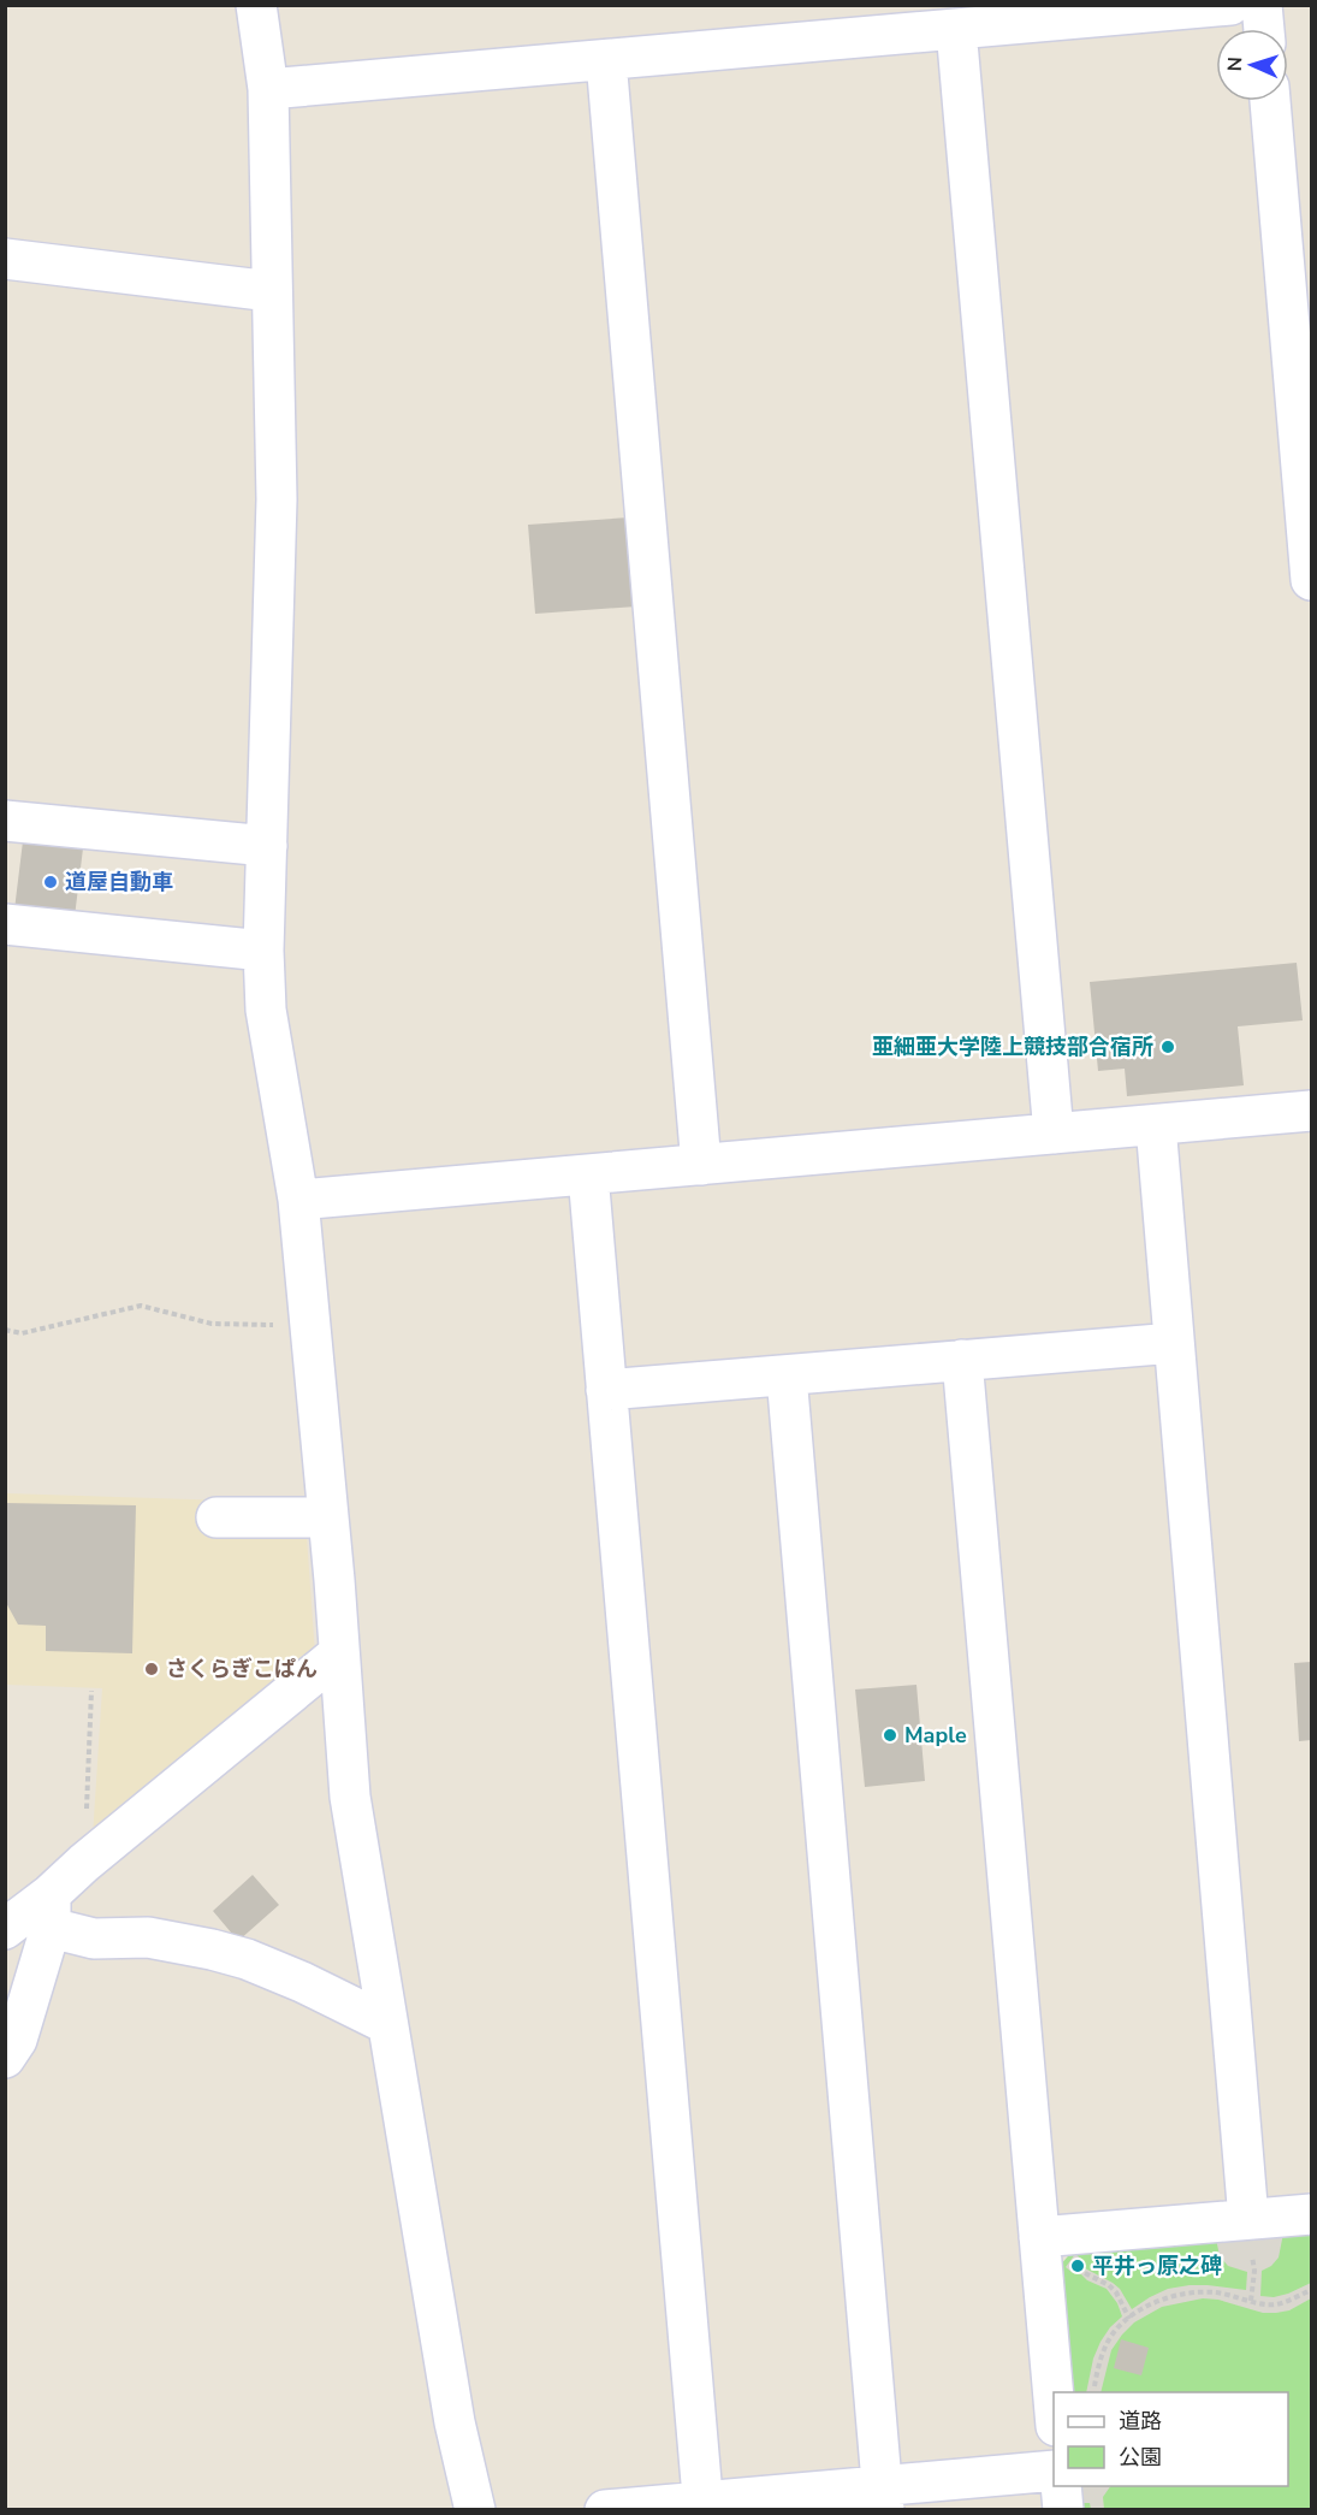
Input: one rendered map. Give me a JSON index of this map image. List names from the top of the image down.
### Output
{
  "places": [
    "道屋自動車",
    "亜細亜大学陸上競技部合宿所",
    "さくらぎこぱん",
    "Maple",
    "平井っ原之碑"
  ],
  "legend": ["道路", "公園"],
  "north": "left"
}
